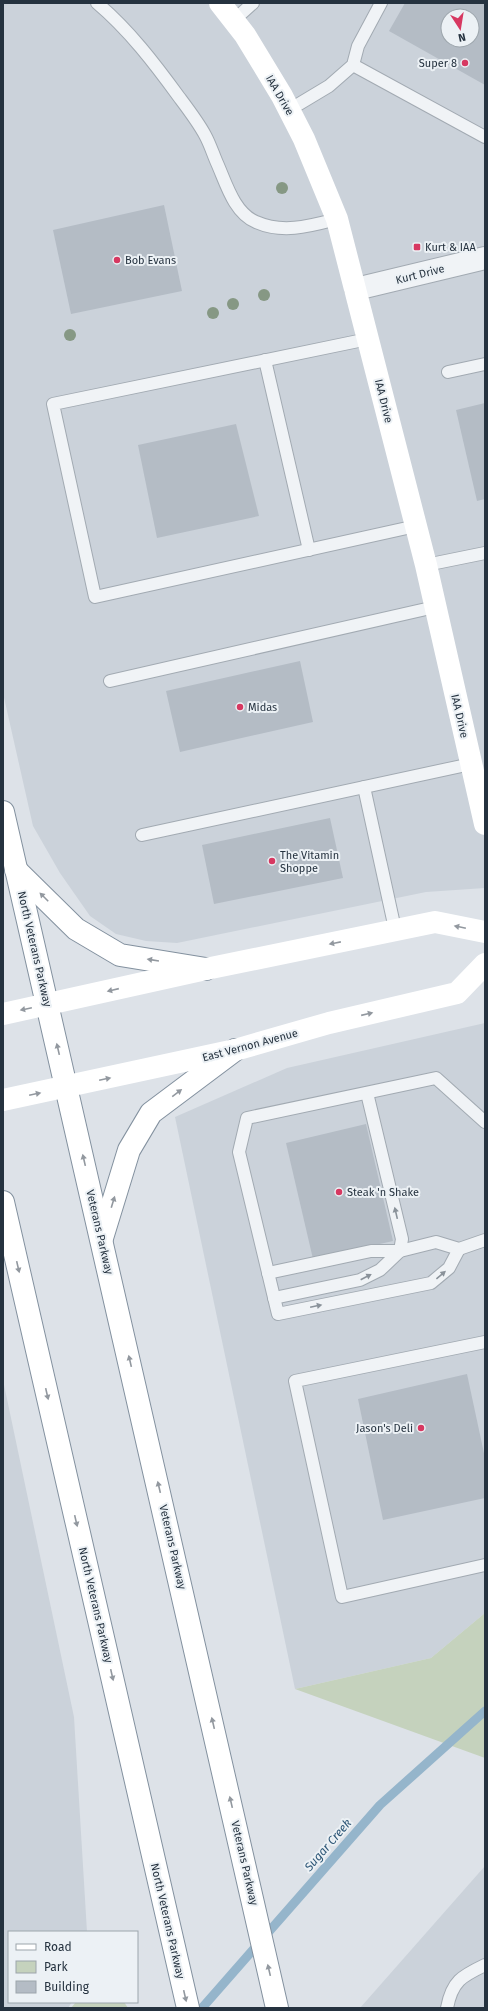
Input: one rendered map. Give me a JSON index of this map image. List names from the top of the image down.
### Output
{
  "streets": {
    "main road": [
      "IAA Drive",
      "North Veterans Parkway",
      "East Vernon Avenue",
      "Veterans Parkway"
    ],
    "street": ["Kurt Drive"]
  },
  "crossings": [
    ["IAA Drive", "Kurt Drive"],
    ["North Veterans Parkway", "East Vernon Avenue"],
    ["North Veterans Parkway", "Veterans Parkway"],
    ["East Vernon Avenue", "Veterans Parkway"]
  ],
  "one_way": ["North Veterans Parkway", "Veterans Parkway"],
  "water": ["Sugar Creek"],
  "places": {
    "other": [
      "Super 8",
      "Bob Evans",
      "Midas",
      "The Vitamin Shoppe",
      "Steak 'n Shake",
      "Jason's Deli"
    ],
    "transit": ["Kurt & IAA"]
  },
  "legend": ["Road", "Park", "Building"],
  "north": "bottom"
}
